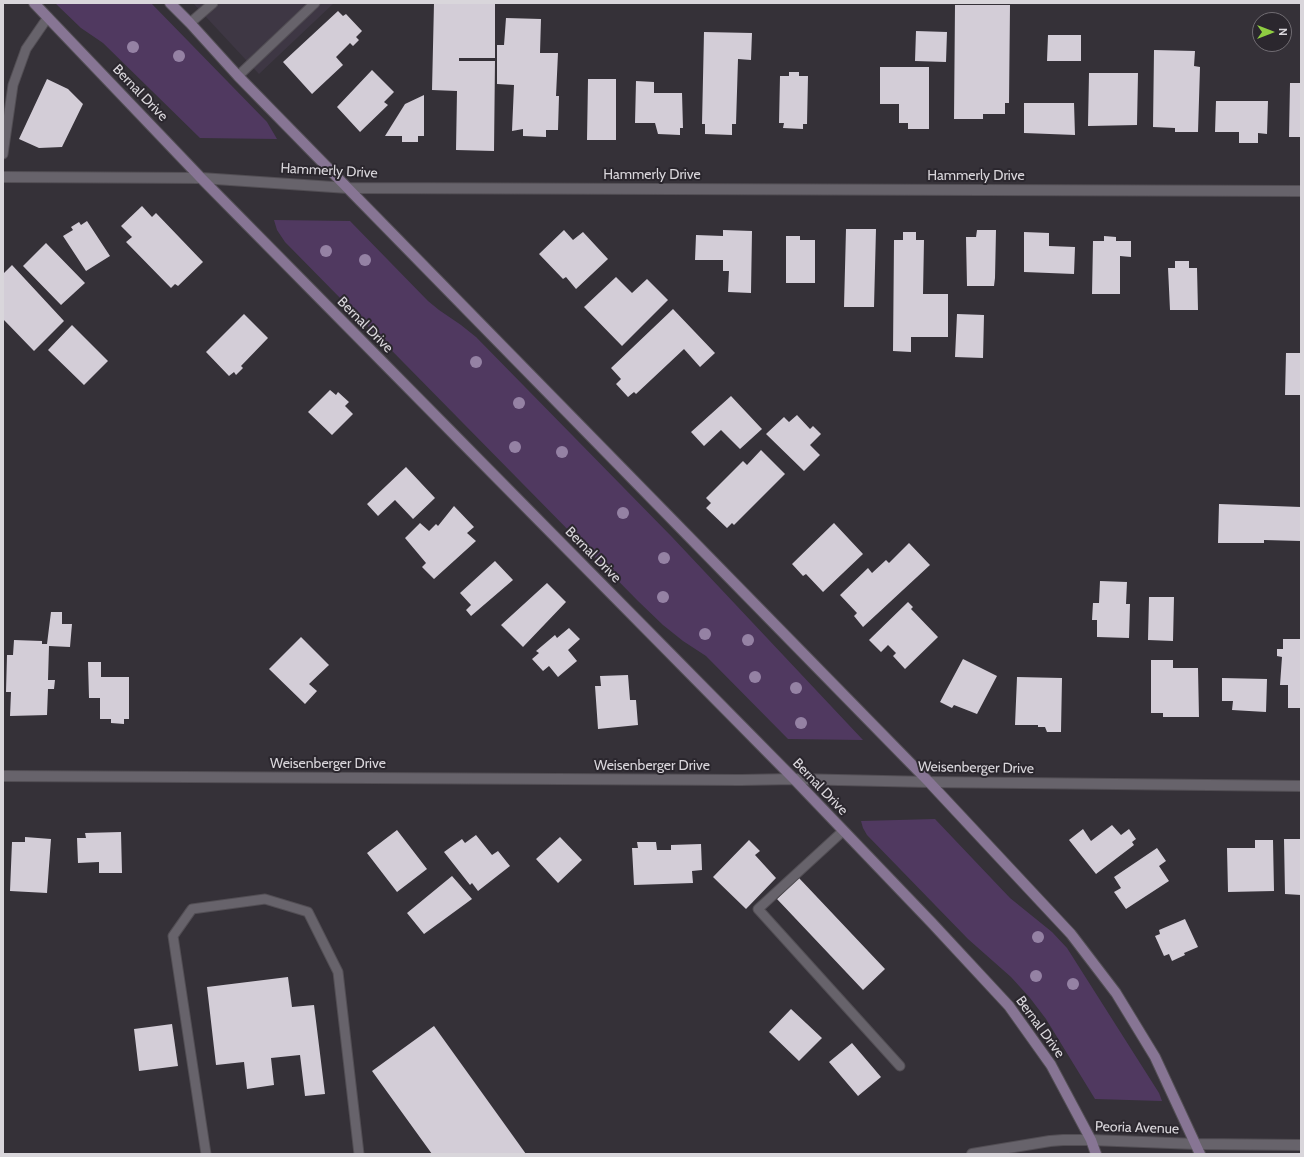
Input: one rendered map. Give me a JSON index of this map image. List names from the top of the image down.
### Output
{
  "streets": {
    "street": [
      "Bernal Drive",
      "Hammerly Drive",
      "Weisenberger Drive",
      "Peoria Avenue"
    ]
  },
  "crossings": [
    ["Bernal Drive", "Hammerly Drive"],
    ["Bernal Drive", "Weisenberger Drive"],
    ["Bernal Drive", "Peoria Avenue"]
  ],
  "north": "right"
}
